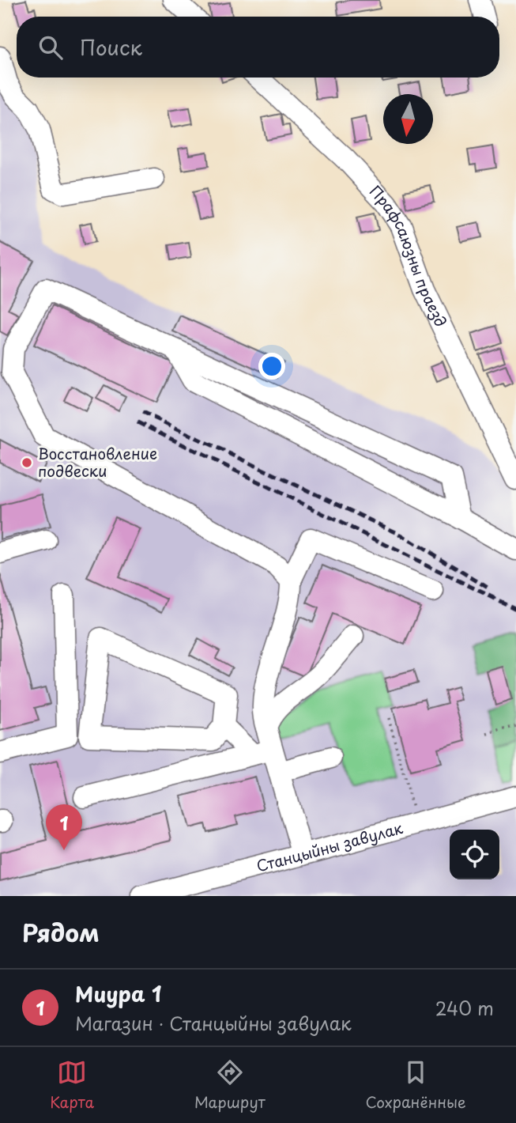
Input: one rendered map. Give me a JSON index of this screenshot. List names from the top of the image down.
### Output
{
  "streets": {
    "street": ["Прафсаюзны праезд", "Станцыйны завулак"]
  },
  "places": ["Восстановление подвески"],
  "north": "bottom",
  "page": {
    "search": "Поиск",
    "pins": "1",
    "heading": "Рядом",
    "list": [
      {
        "mark": "1",
        "name": "Миура 1",
        "note": "Магазин · Станцыйны завулак",
        "value": "240 m"
      }
    ],
    "nav": ["Карта", "Маршрут", "Сохранённые"]
  }
}
